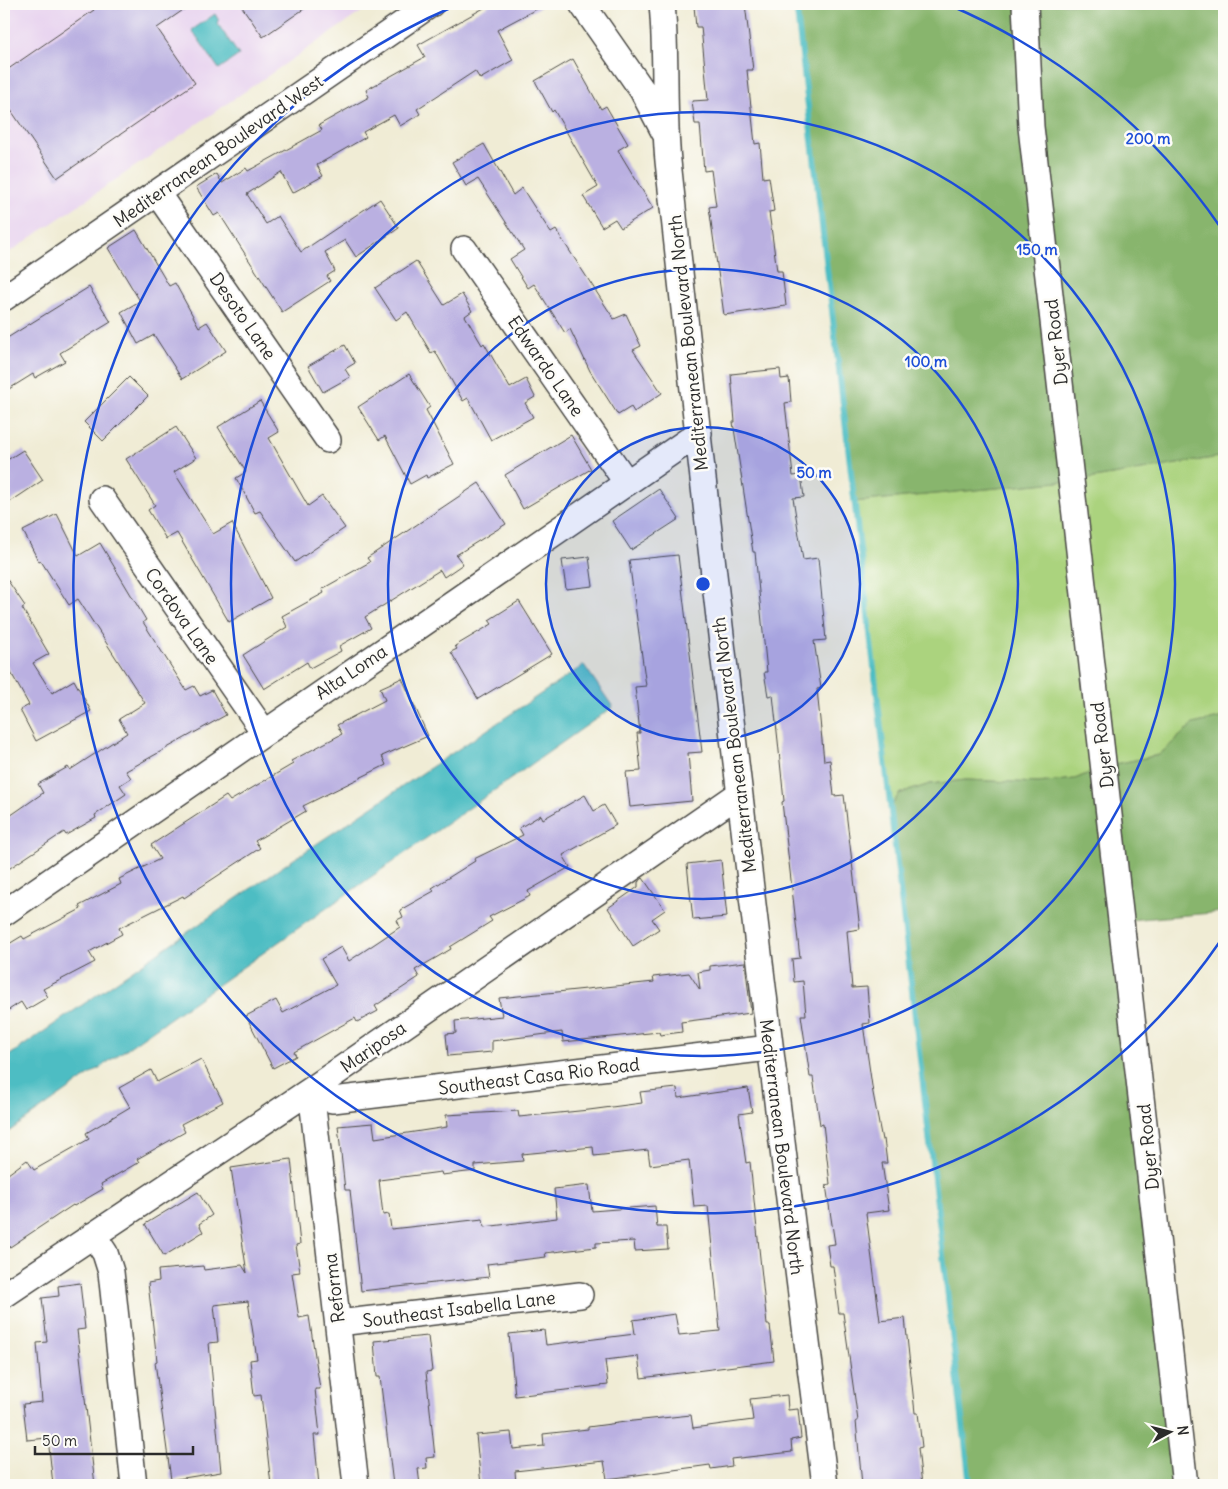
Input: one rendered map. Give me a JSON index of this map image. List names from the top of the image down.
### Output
{
  "streets": {
    "street": [
      "Mediterranean Boulevard West",
      "Desoto Lane",
      "Dyer Road",
      "Mediterranean Boulevard North",
      "Edwardo Lane",
      "Cordova Lane",
      "Alta Loma",
      "Mariposa",
      "Southeast Casa Rio Road",
      "Reforma",
      "Southeast Isabella Lane"
    ]
  },
  "crossings": [
    ["Mediterranean Boulevard West", "Desoto Lane"],
    ["Mediterranean Boulevard North", "Alta Loma"],
    ["Mediterranean Boulevard North", "Mariposa"],
    ["Mediterranean Boulevard North", "Southeast Casa Rio Road"],
    ["Edwardo Lane", "Alta Loma"],
    ["Cordova Lane", "Alta Loma"],
    ["Mariposa", "Southeast Casa Rio Road"],
    ["Mariposa", "Reforma"],
    ["Southeast Casa Rio Road", "Reforma"],
    ["Reforma", "Southeast Isabella Lane"]
  ],
  "scale_bar": "50 m",
  "north": "right",
  "rings": [
    "200 m",
    "150 m",
    "100 m",
    "50 m"
  ]
}
